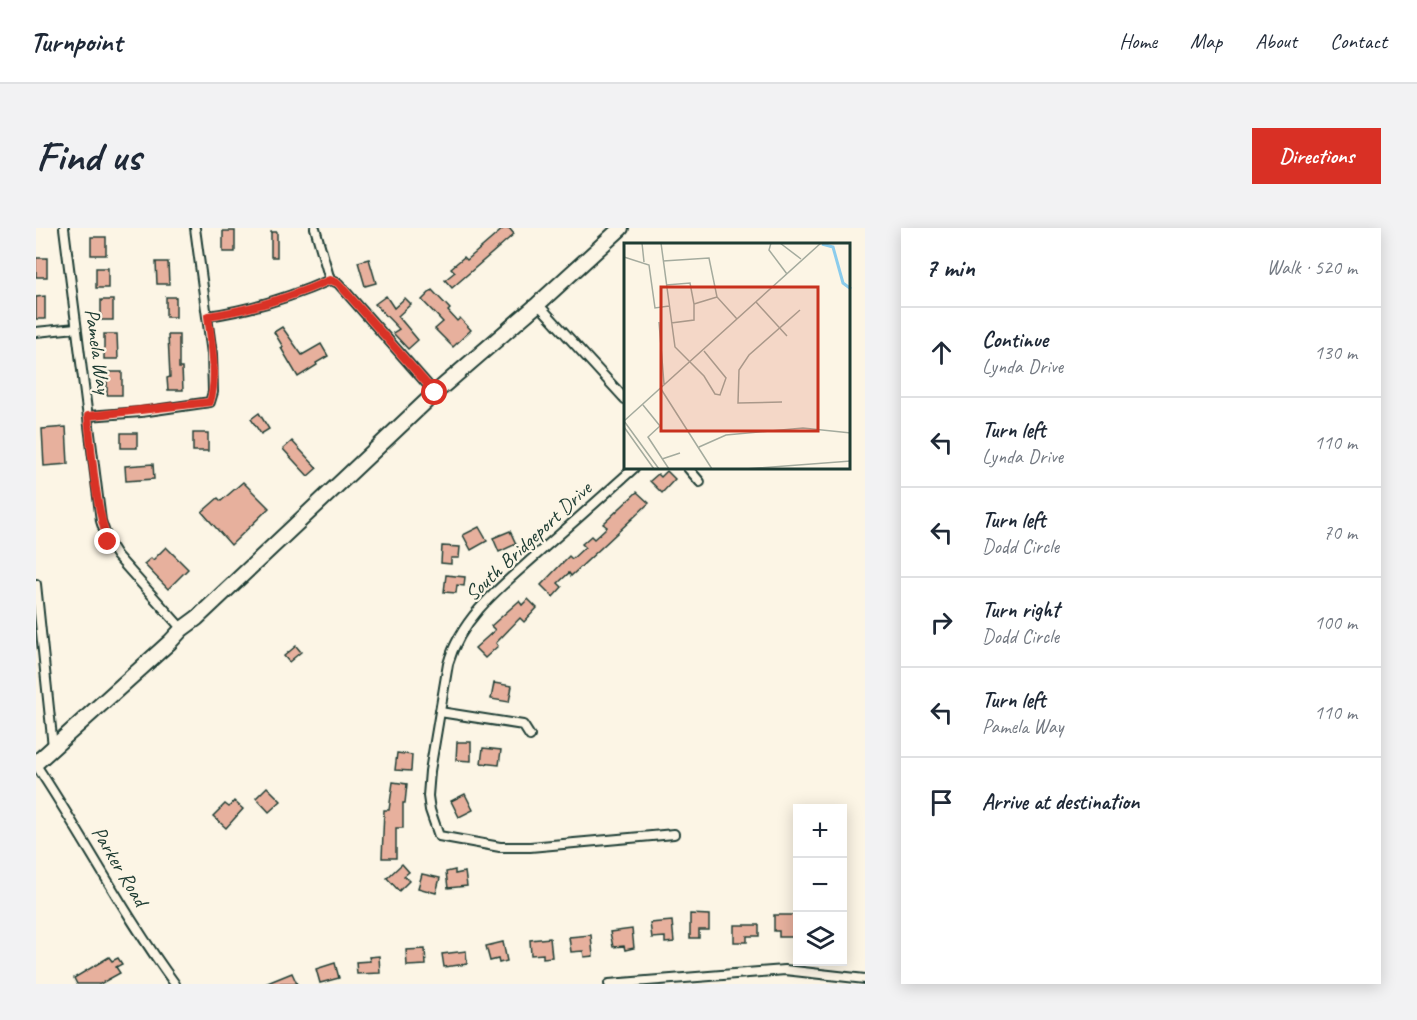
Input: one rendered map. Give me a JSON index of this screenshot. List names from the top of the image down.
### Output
{
  "streets": {
    "street": ["Pamela Way", "South Bridgeport Drive", "Parker Road"]
  },
  "page": {
    "header": "Turnpoint",
    "nav": [
      "Home",
      "Map",
      "About",
      "Contact"
    ],
    "buttons": "Directions",
    "title": "Find us",
    "heading": ["7 min", "Walk · 520 m"],
    "list": [
      ["Continue", "Lynda Drive", "130 m"],
      ["Turn left", "Lynda Drive", "110 m"],
      ["Turn left", "Dodd Circle", "70 m"],
      ["Turn right", "Dodd Circle", "100 m"],
      ["Turn left", "Pamela Way", "110 m"],
      "Arrive at destination"
    ],
    "map_buttons": ["+", "−"]
  }
}
